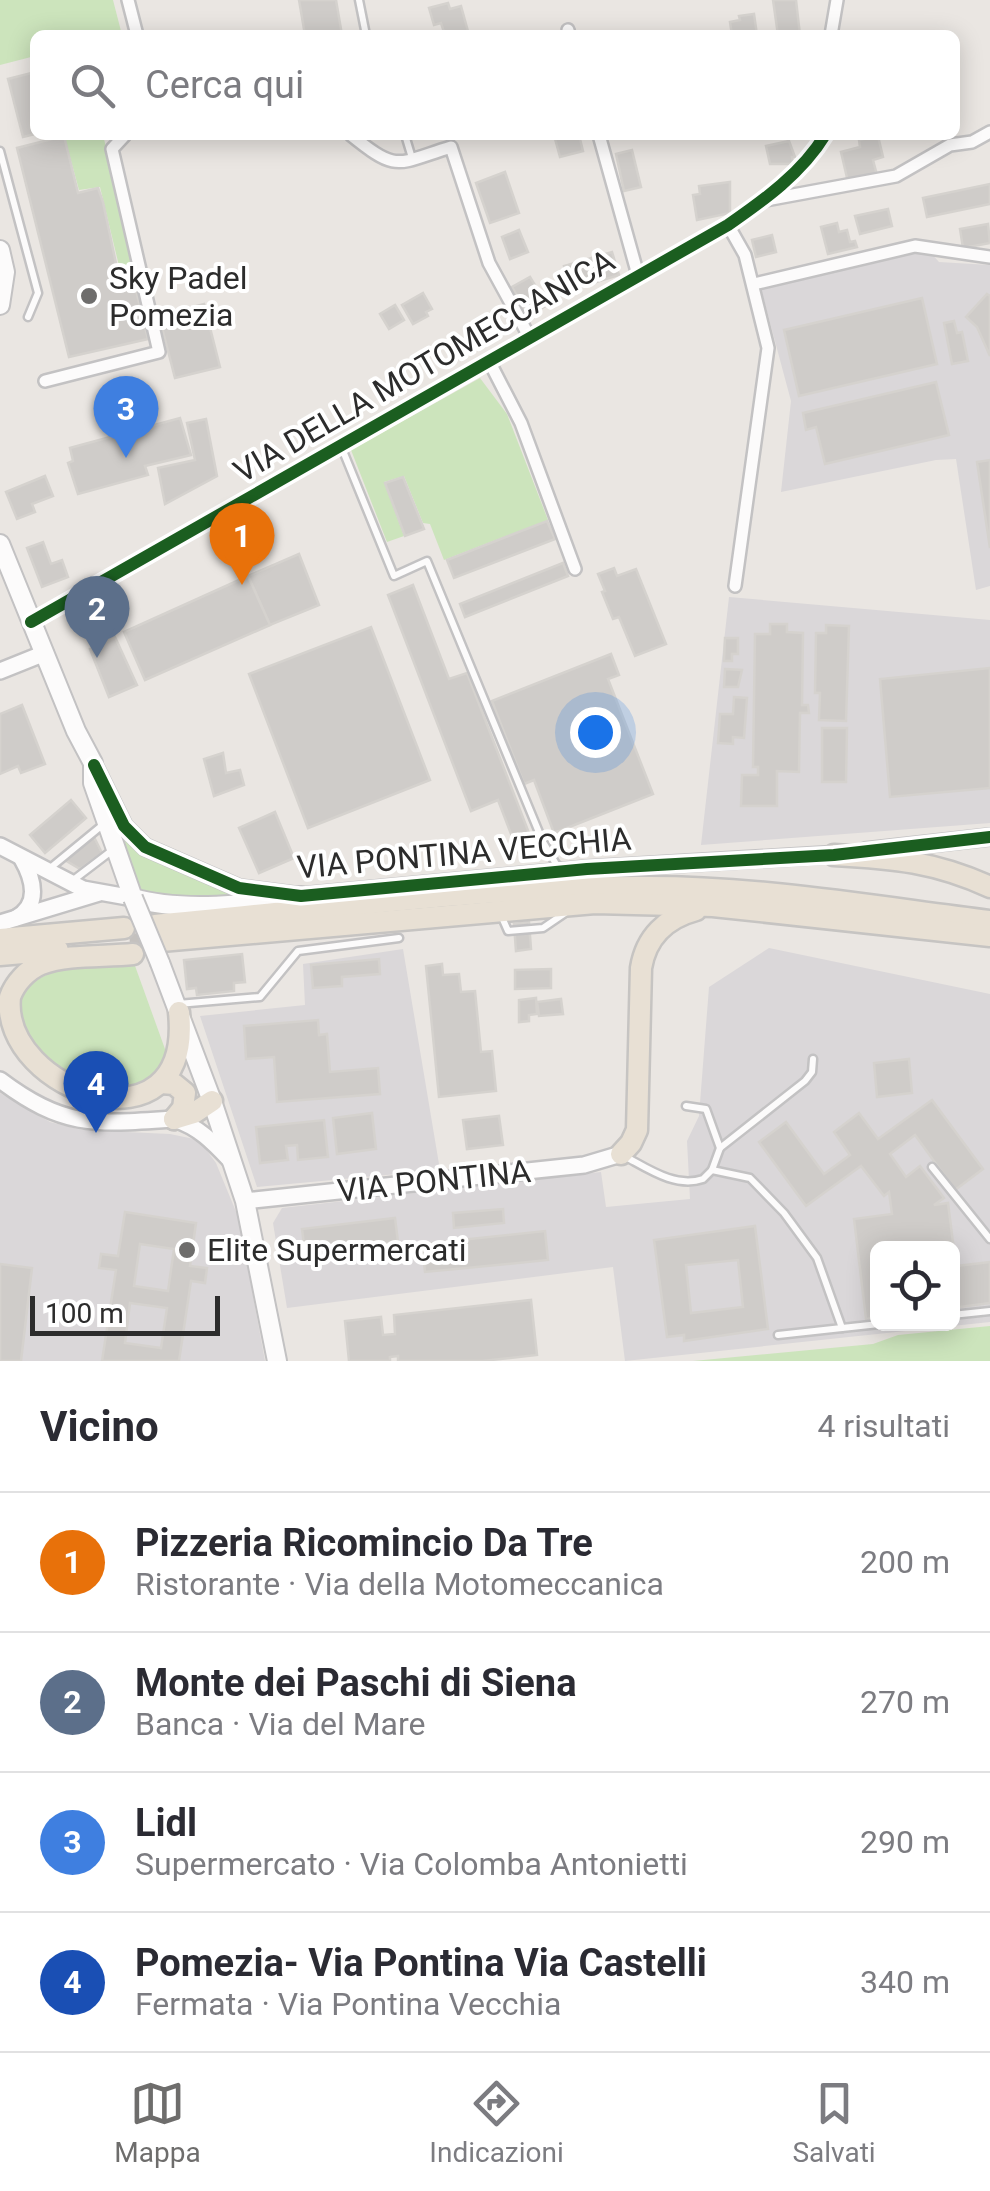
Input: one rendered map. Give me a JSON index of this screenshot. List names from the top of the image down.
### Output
{
  "streets": {
    "street": ["VIA DELLA MOTOMECCANICA", "VIA PONTINA VECCHIA", "VIA PONTINA"]
  },
  "places": ["Sky Padel Pomezia", "Elite Supermercati"],
  "scale_bar": "100 m",
  "page": {
    "search": "Cerca qui",
    "pins": [
      "3",
      "1",
      "2",
      "4"
    ],
    "scale": "100 m",
    "heading": ["Vicino", "4 risultati"],
    "list": [
      {
        "mark": "1",
        "name": "Pizzeria Ricomincio Da Tre",
        "note": "Ristorante · Via della Motomeccanica",
        "value": "200 m"
      },
      {
        "mark": "2",
        "name": "Monte dei Paschi di Siena",
        "note": "Banca · Via del Mare",
        "value": "270 m"
      },
      {
        "mark": "3",
        "name": "Lidl",
        "note": "Supermercato · Via Colomba Antonietti",
        "value": "290 m"
      },
      {
        "mark": "4",
        "name": "Pomezia- Via Pontina Via Castelli",
        "note": "Fermata · Via Pontina Vecchia",
        "value": "340 m"
      }
    ],
    "nav": ["Mappa", "Indicazioni", "Salvati"]
  }
}
